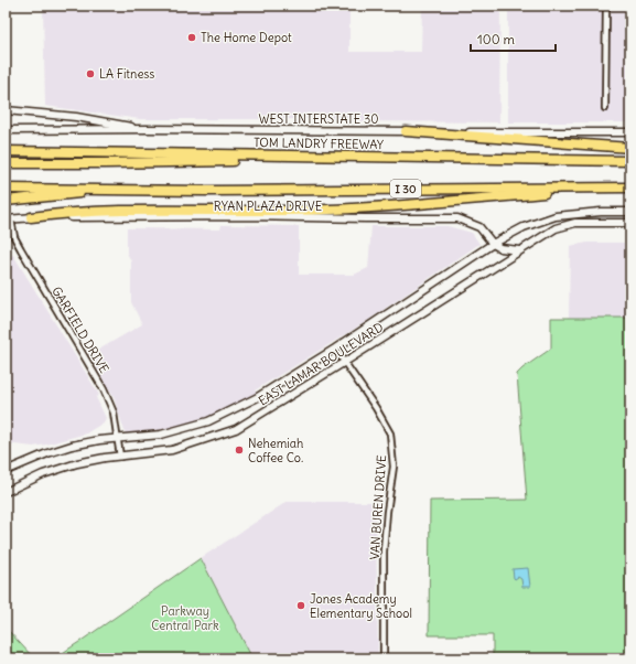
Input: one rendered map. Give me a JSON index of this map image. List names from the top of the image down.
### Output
{
  "streets": {
    "highway": ["TOM LANDRY FREEWAY", "I 30"],
    "main road": ["WEST INTERSTATE 30", "RYAN PLAZA DRIVE", "EAST LAMAR BOULEVARD"],
    "street": ["GARFIELD DRIVE", "VAN BUREN DRIVE"]
  },
  "crossings": [
    ["RYAN PLAZA DRIVE", "GARFIELD DRIVE"],
    ["RYAN PLAZA DRIVE", "EAST LAMAR BOULEVARD"],
    ["GARFIELD DRIVE", "EAST LAMAR BOULEVARD"],
    ["EAST LAMAR BOULEVARD", "VAN BUREN DRIVE"]
  ],
  "parks": ["Parkway Central Park"],
  "places": [
    "The Home Depot",
    "LA Fitness",
    "Nehemiah Coffee Co.",
    "Jones Academy Elementary School"
  ],
  "scale_bar": "100 m"
}
